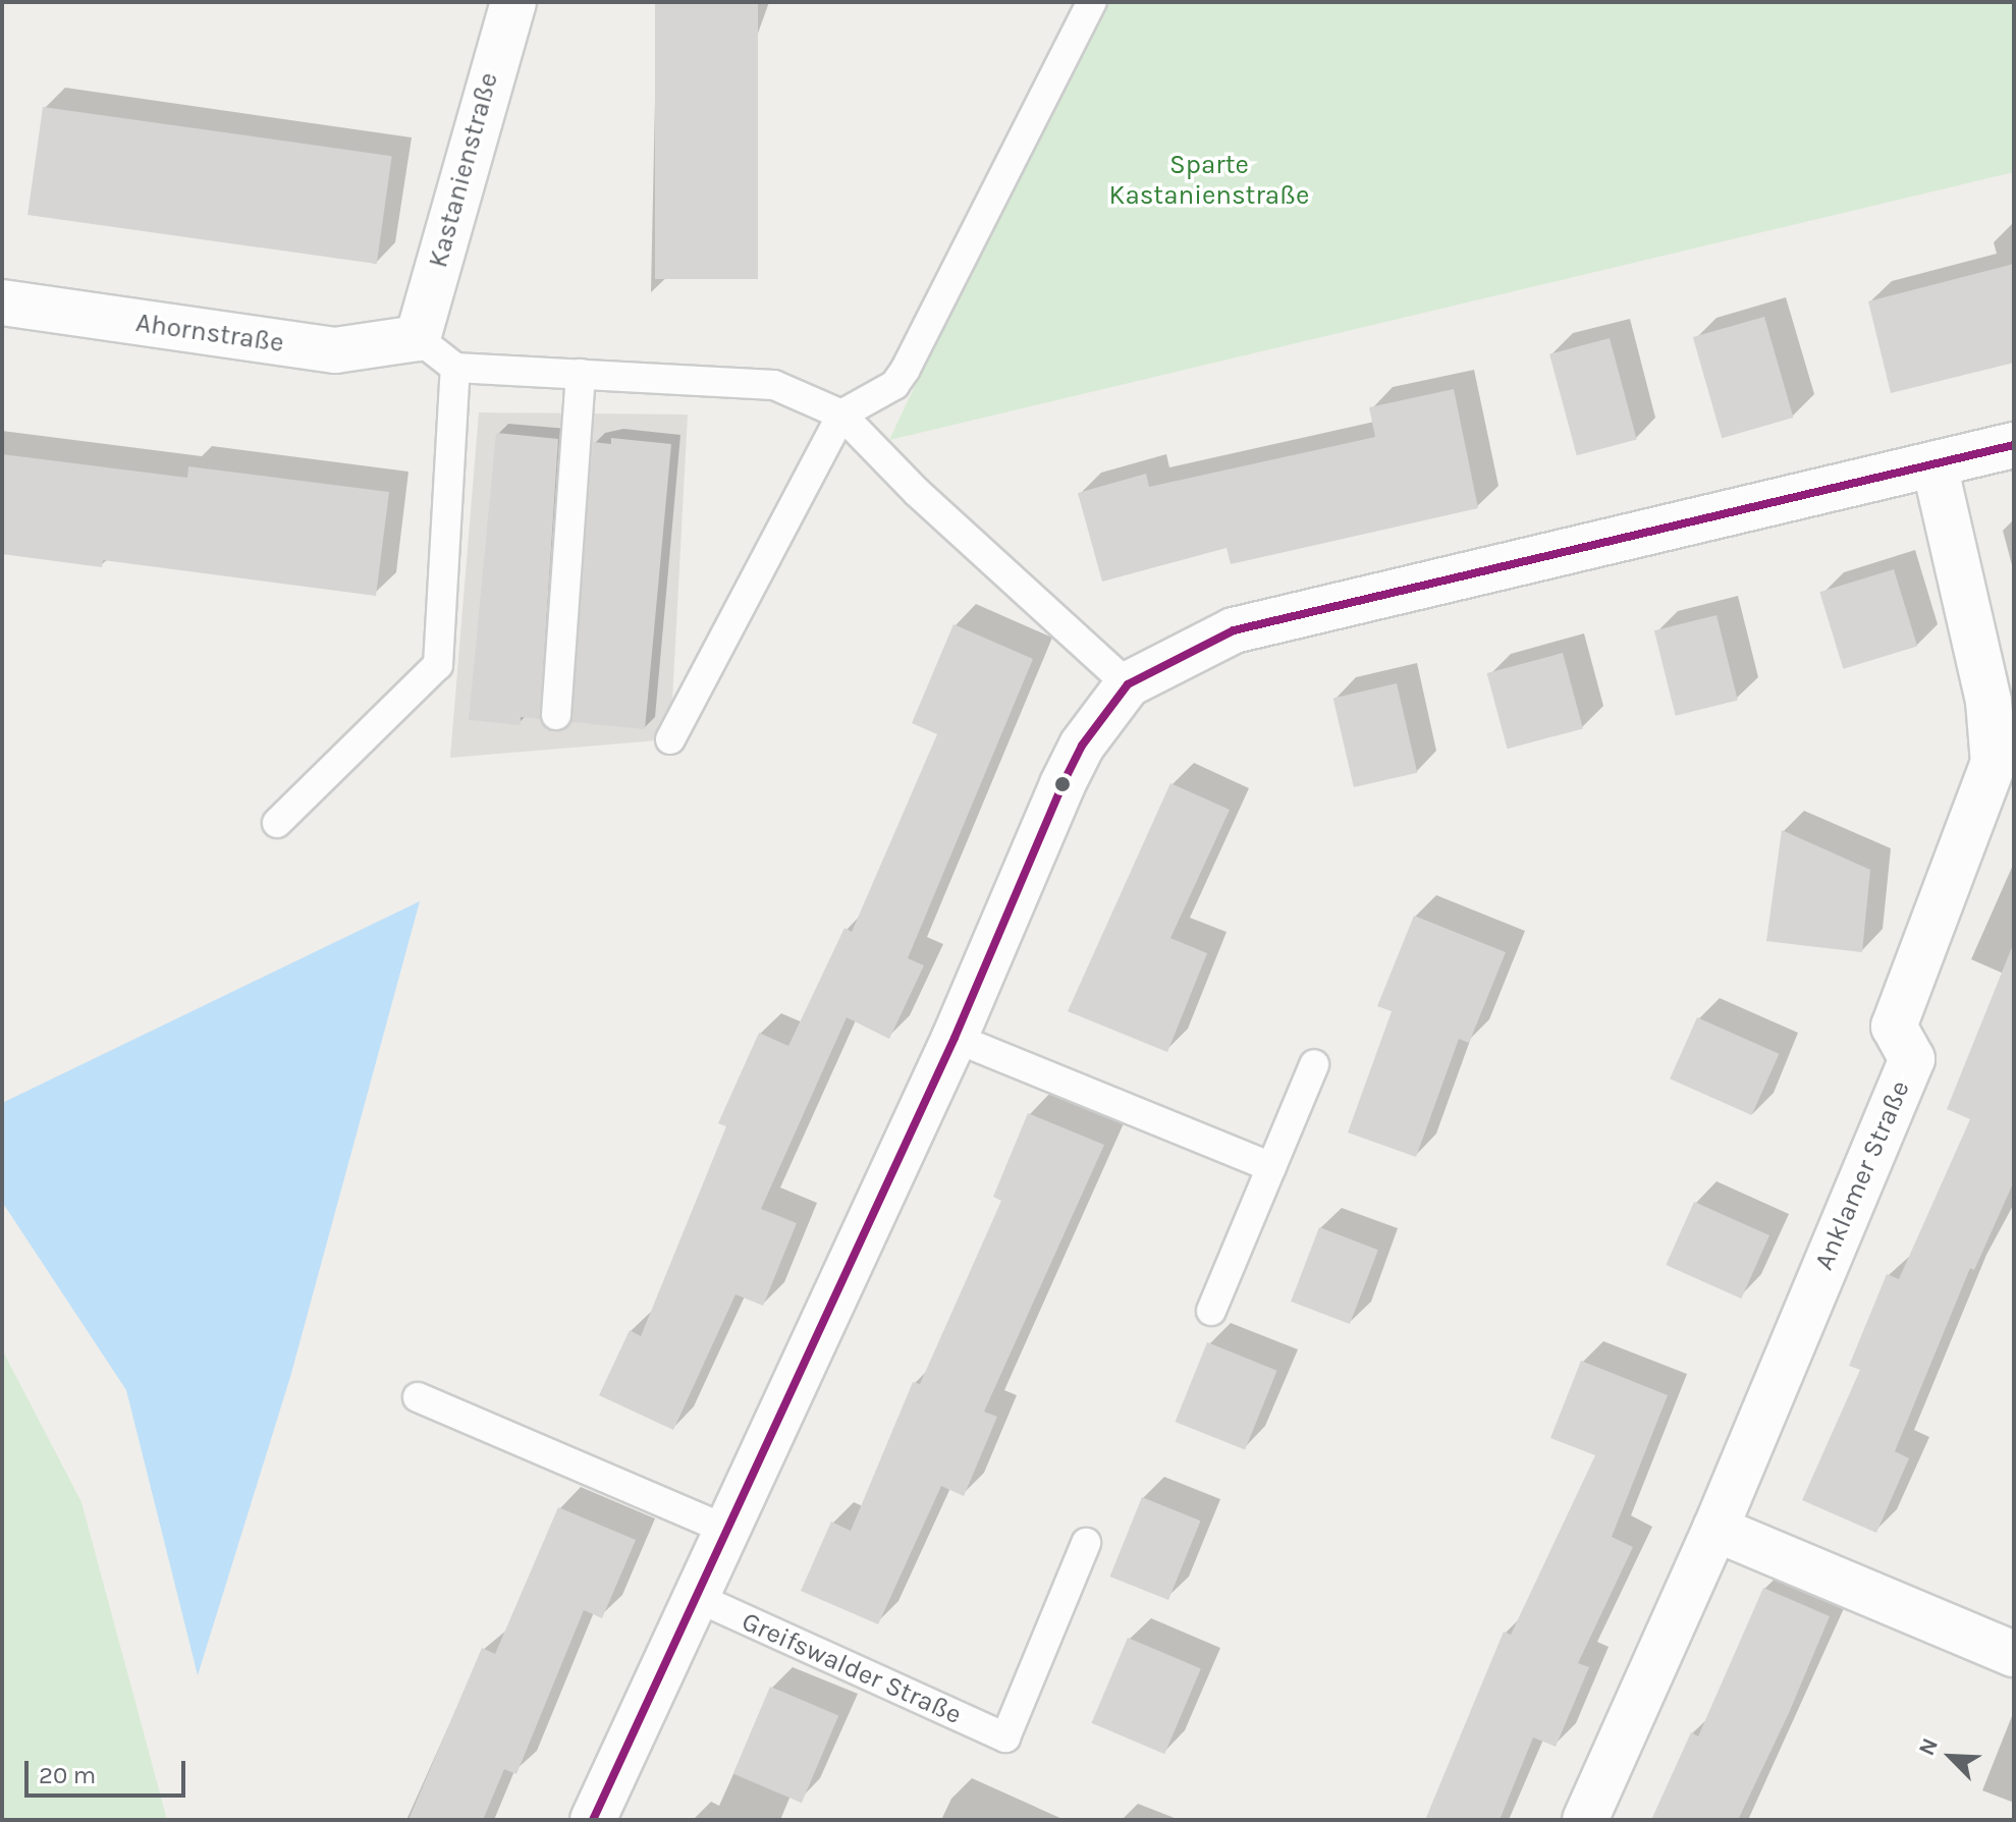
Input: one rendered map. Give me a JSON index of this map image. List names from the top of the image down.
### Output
{
  "streets": {
    "street": ["Kastanienstraße", "Ahornstraße", "Anklamer Straße"],
    "lane": ["Greifswalder Straße"]
  },
  "crossings": [
    ["Kastanienstraße", "Ahornstraße"]
  ],
  "parks": ["Sparte Kastanienstraße"],
  "scale_bar": "20 m",
  "north": "top left"
}
